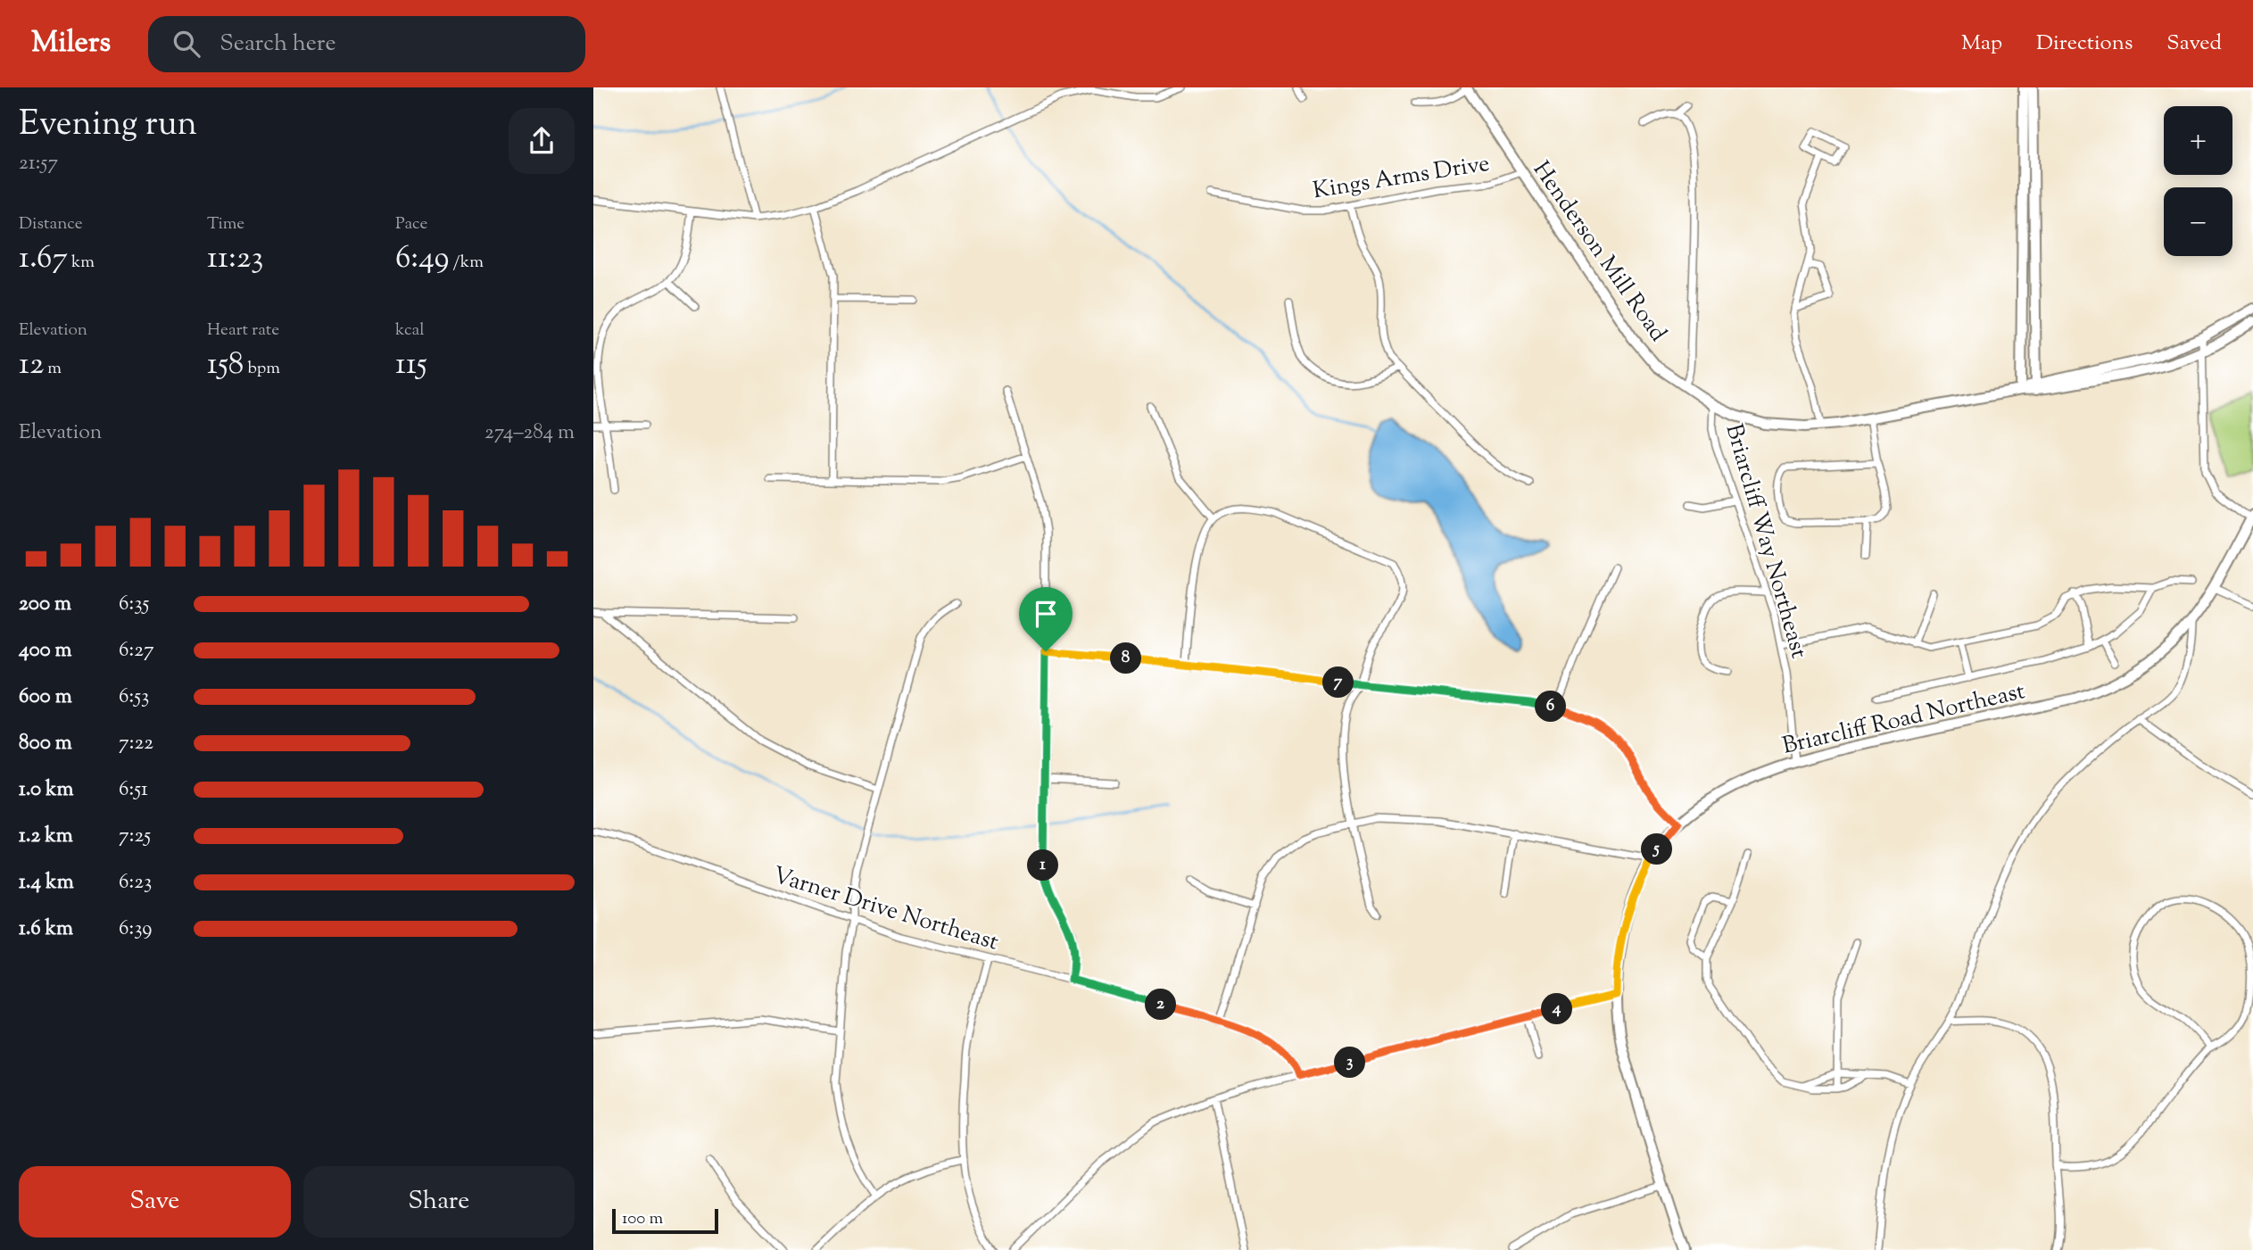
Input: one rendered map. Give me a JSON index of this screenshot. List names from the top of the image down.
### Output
{
  "streets": {
    "street": [
      "Kings Arms Drive",
      "Henderson Mill Road",
      "Briarcliff Way Northeast",
      "Briarcliff Road Northeast",
      "Varner Drive Northeast"
    ]
  },
  "crossings": [
    ["Kings Arms Drive", "Henderson Mill Road"],
    ["Henderson Mill Road", "Briarcliff Way Northeast"],
    ["Briarcliff Way Northeast", "Briarcliff Road Northeast"]
  ],
  "scale_bar": "100 m",
  "page": {
    "header": "Milers",
    "search": "Search here",
    "nav": ["Map", "Directions", "Saved"],
    "heading": ["Evening run", "21:57"],
    "map_buttons": ["+", "−"],
    "stats": [
      ["Distance", "1.67 km"],
      ["Time", "11:23"],
      ["Pace", "6:49 /km"],
      ["Elevation", "12 m"],
      ["Heart rate", "158 bpm"],
      ["kcal", "115"]
    ],
    "chart": ["Elevation", "274–284 m"],
    "list": [
      {
        "name": "200 m",
        "note": "6:35"
      },
      {
        "name": "400 m",
        "note": "6:27"
      },
      {
        "name": "600 m",
        "note": "6:53"
      },
      {
        "name": "800 m",
        "note": "7:22"
      },
      {
        "name": "1.0 km",
        "note": "6:51"
      },
      {
        "name": "1.2 km",
        "note": "7:25"
      },
      {
        "name": "1.4 km",
        "note": "6:23"
      },
      {
        "name": "1.6 km",
        "note": "6:39"
      }
    ],
    "pins": [
      "8",
      "7",
      "6",
      "5",
      "1",
      "2",
      "4",
      "3"
    ],
    "buttons": ["Save", "Share"],
    "scale": "100 m"
  }
}
